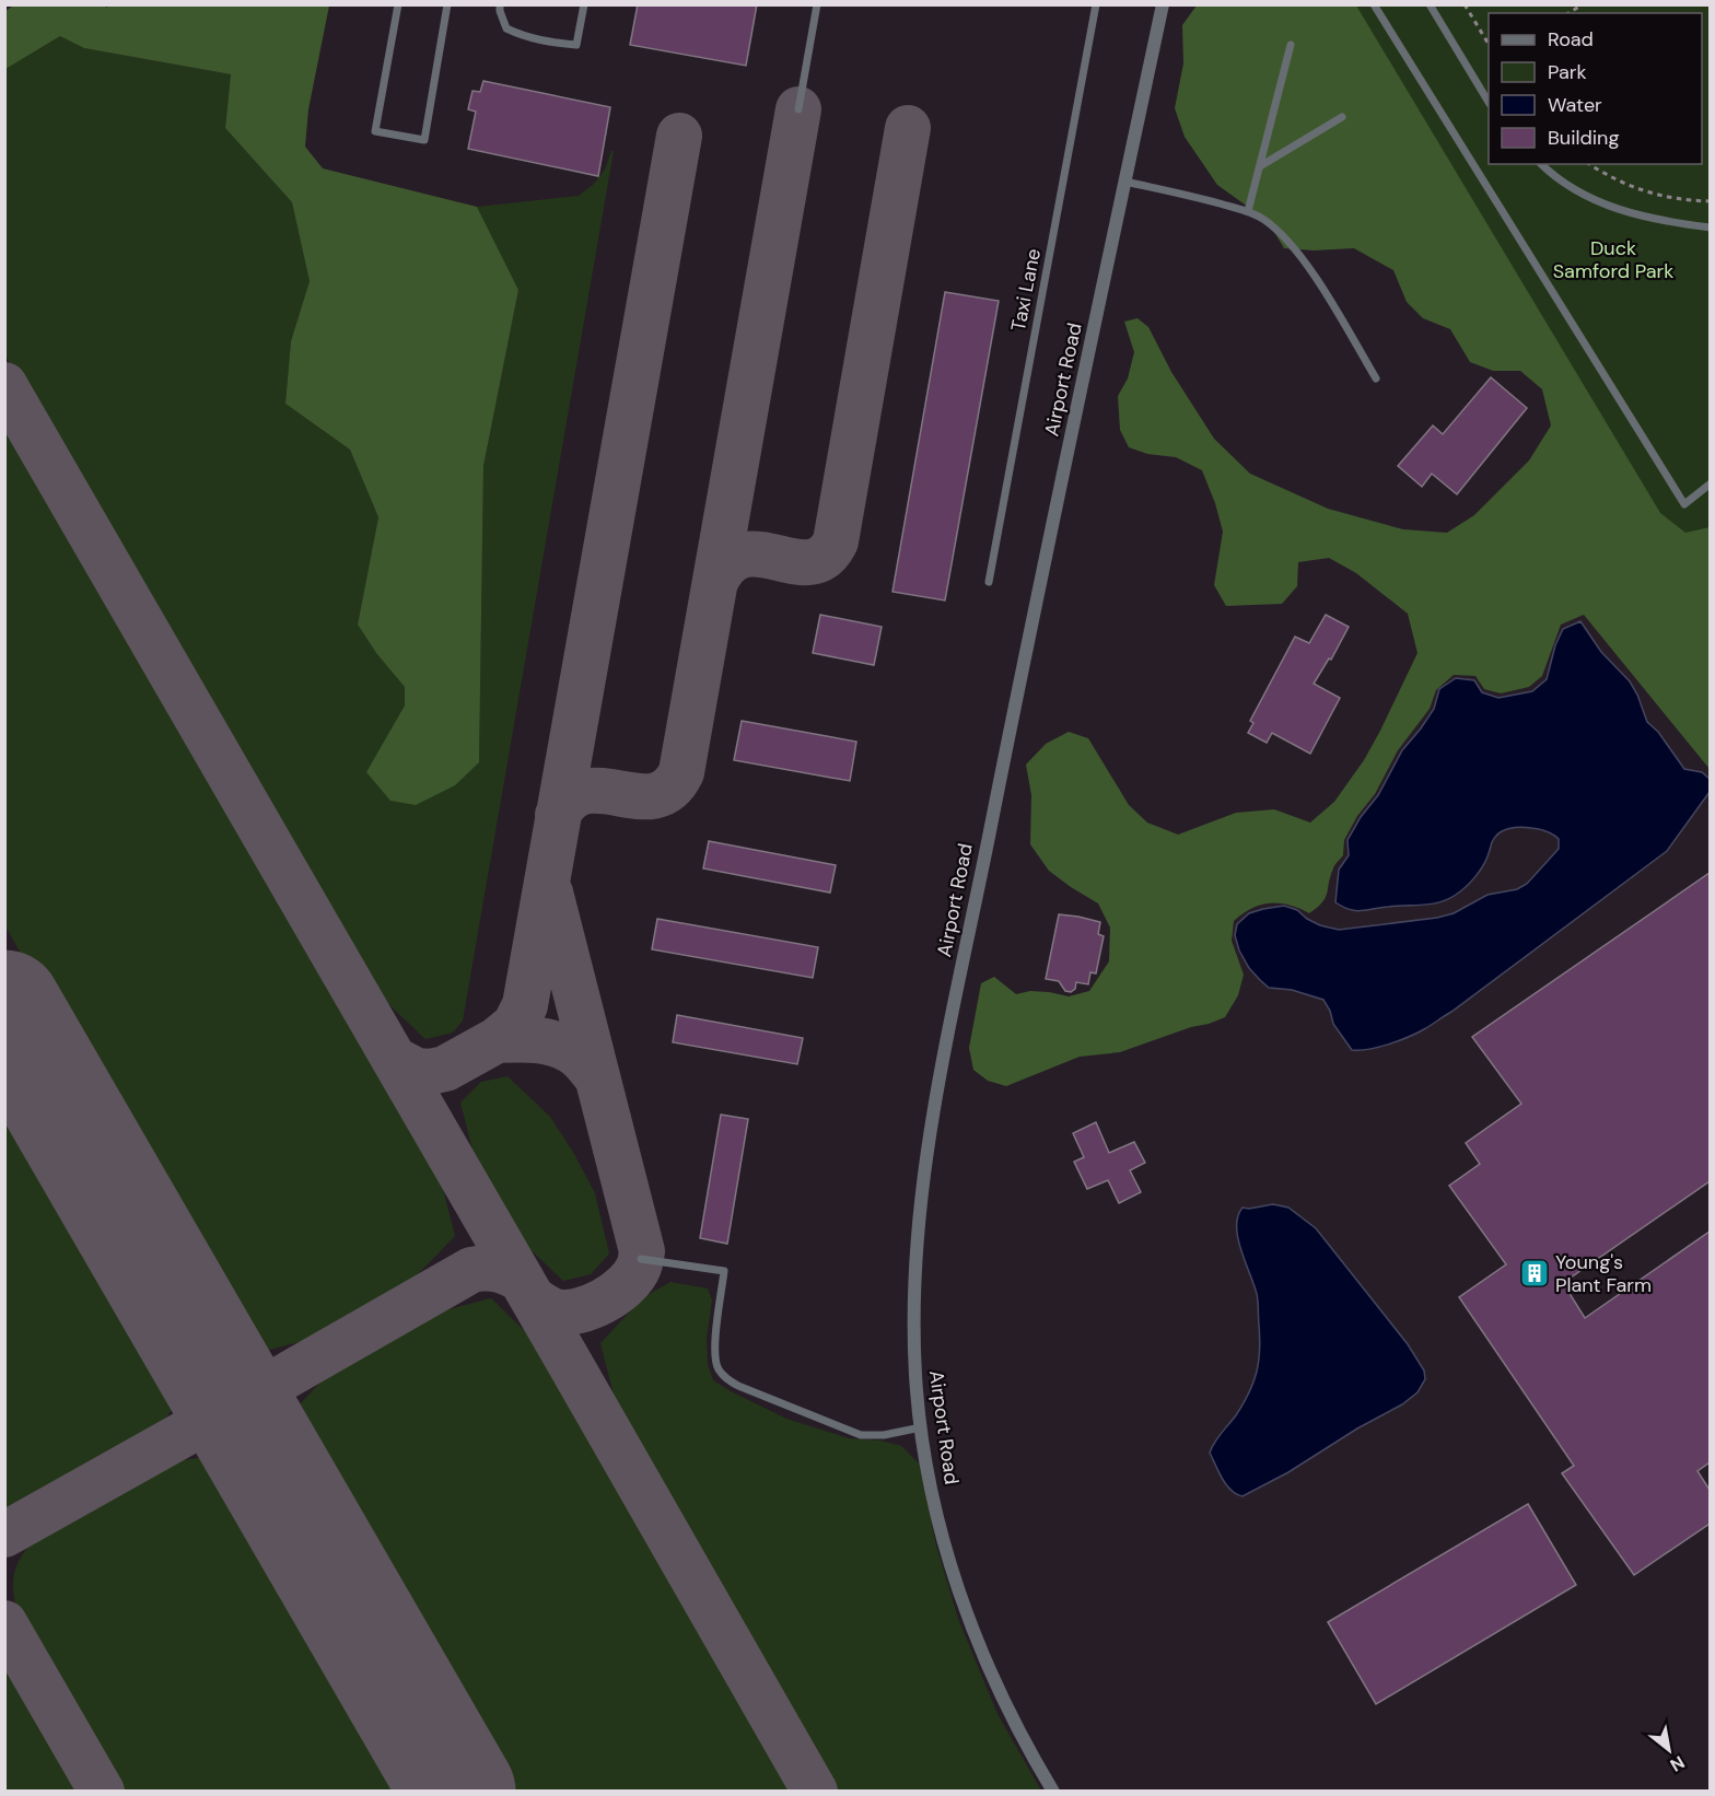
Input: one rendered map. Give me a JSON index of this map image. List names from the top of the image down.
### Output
{
  "streets": {
    "street": ["Airport Road"],
    "lane": ["Taxi Lane"]
  },
  "parks": ["Duck Samford Park"],
  "places": {
    "building": ["Young's Plant Farm"]
  },
  "legend": [
    "Road",
    "Park",
    "Water",
    "Building"
  ],
  "north": "bottom right"
}
